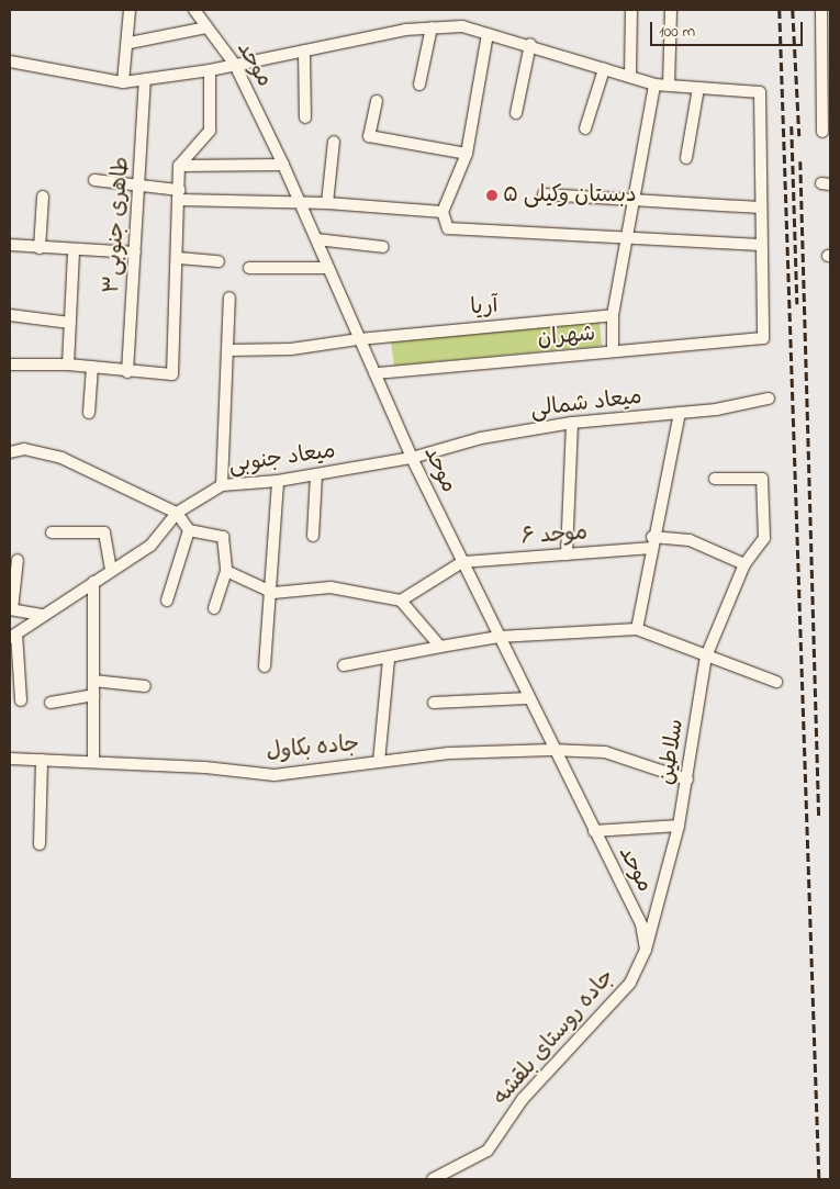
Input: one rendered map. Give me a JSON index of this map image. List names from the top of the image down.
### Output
{
  "streets": {
    "street": [
      "موحد",
      "طاهری جنوبی۳",
      "آریا",
      "شهران",
      "میعاد شمالی",
      "میعاد جنوبی",
      "موحد ۶",
      "جاده بکاول",
      "سلاطین",
      "جاده روستای بلقشه"
    ]
  },
  "crossings": [
    ["موحد", "آریا"],
    ["موحد", "شهران"],
    ["موحد", "میعاد شمالی"],
    ["موحد", "میعاد جنوبی"],
    ["موحد", "موحد ۶"],
    ["موحد", "جاده بکاول"],
    ["موحد", "سلاطین"],
    ["موحد", "جاده روستای بلقشه"],
    ["میعاد شمالی", "میعاد جنوبی"],
    ["موحد ۶", "سلاطین"],
    ["جاده بکاول", "سلاطین"],
    ["سلاطین", "جاده روستای بلقشه"]
  ],
  "places": ["دبستان وکیلی ۵"],
  "scale_bar": "100 m"
}
